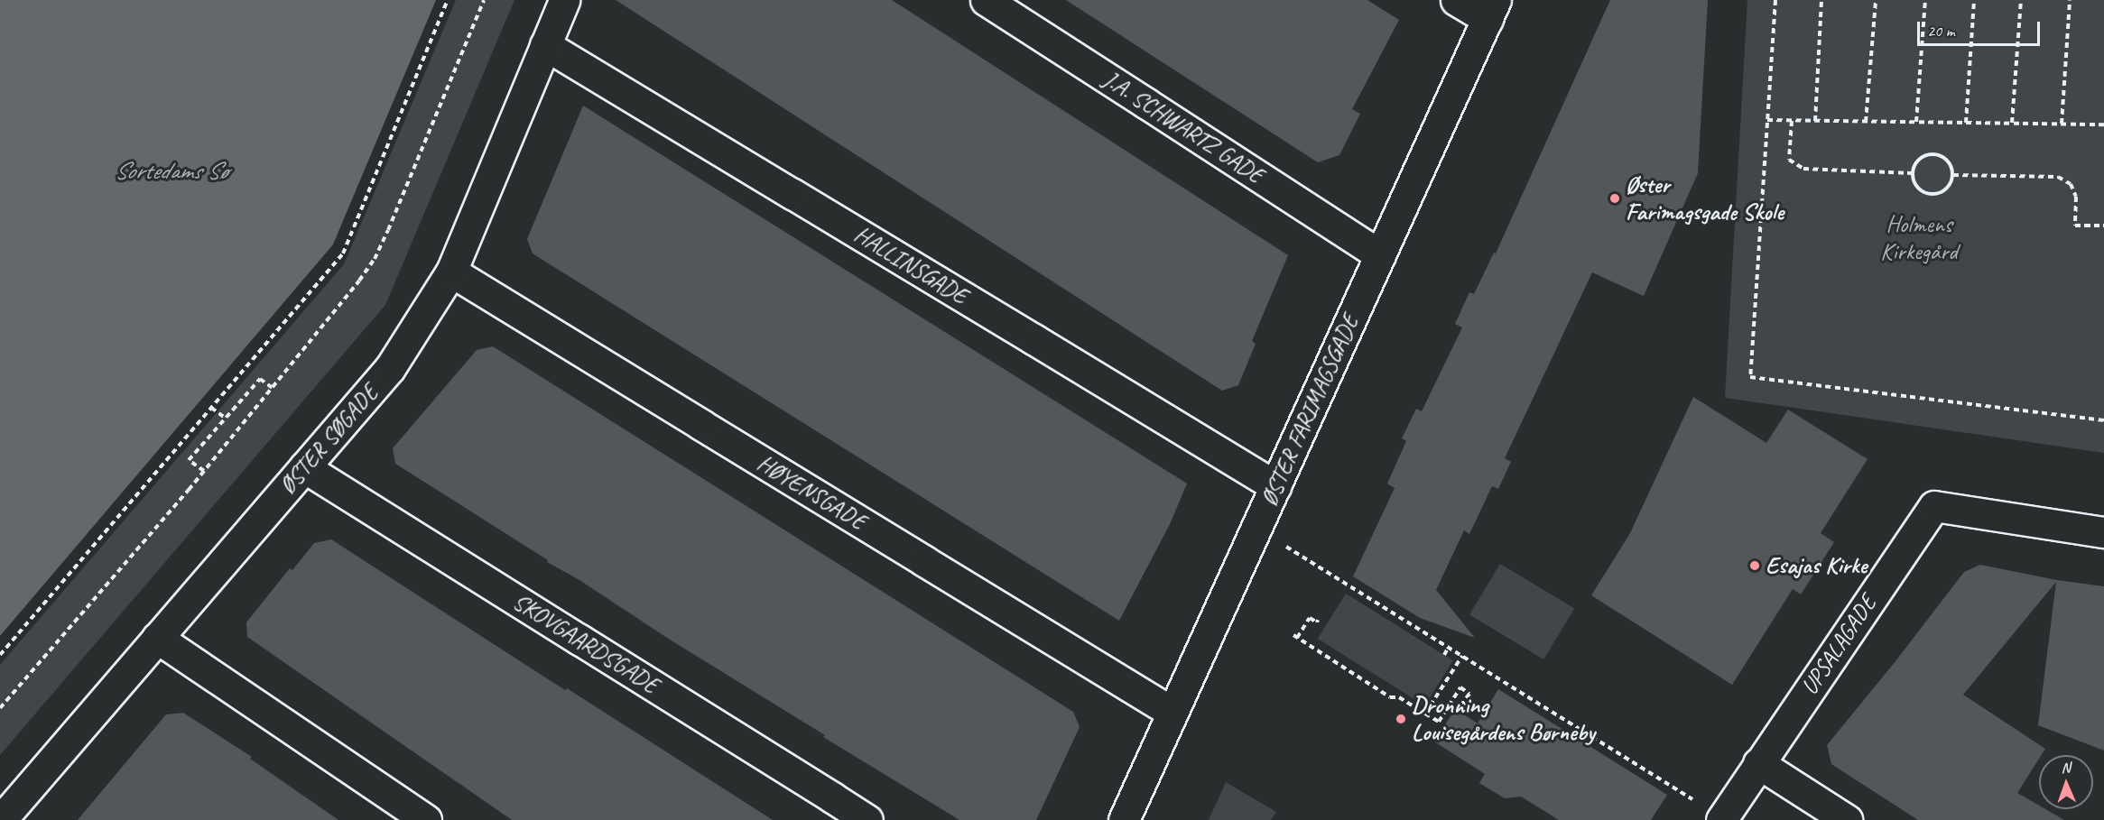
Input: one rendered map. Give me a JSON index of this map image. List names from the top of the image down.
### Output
{
  "streets": {
    "street": [
      "J.A. SCHWARTZ GADE",
      "HALLINSGADE",
      "ØSTER FARIMAGSGADE",
      "ØSTER SØGADE",
      "HØYENSGADE",
      "SKOVGAARDSGADE",
      "UPSALAGADE"
    ]
  },
  "crossings": [
    ["J.A. SCHWARTZ GADE", "ØSTER FARIMAGSGADE"],
    ["HALLINSGADE", "ØSTER FARIMAGSGADE"],
    ["HALLINSGADE", "ØSTER SØGADE"],
    ["ØSTER FARIMAGSGADE", "HØYENSGADE"],
    ["ØSTER SØGADE", "HØYENSGADE"],
    ["ØSTER SØGADE", "SKOVGAARDSGADE"]
  ],
  "water": ["Sortedams Sø"],
  "parks": ["Holmens Kirkegård"],
  "places": ["Øster Farimagsgade Skole", "Esajas Kirke", "Dronning Louisegårdens Børneby"],
  "scale_bar": "20 m",
  "north": "top"
}
